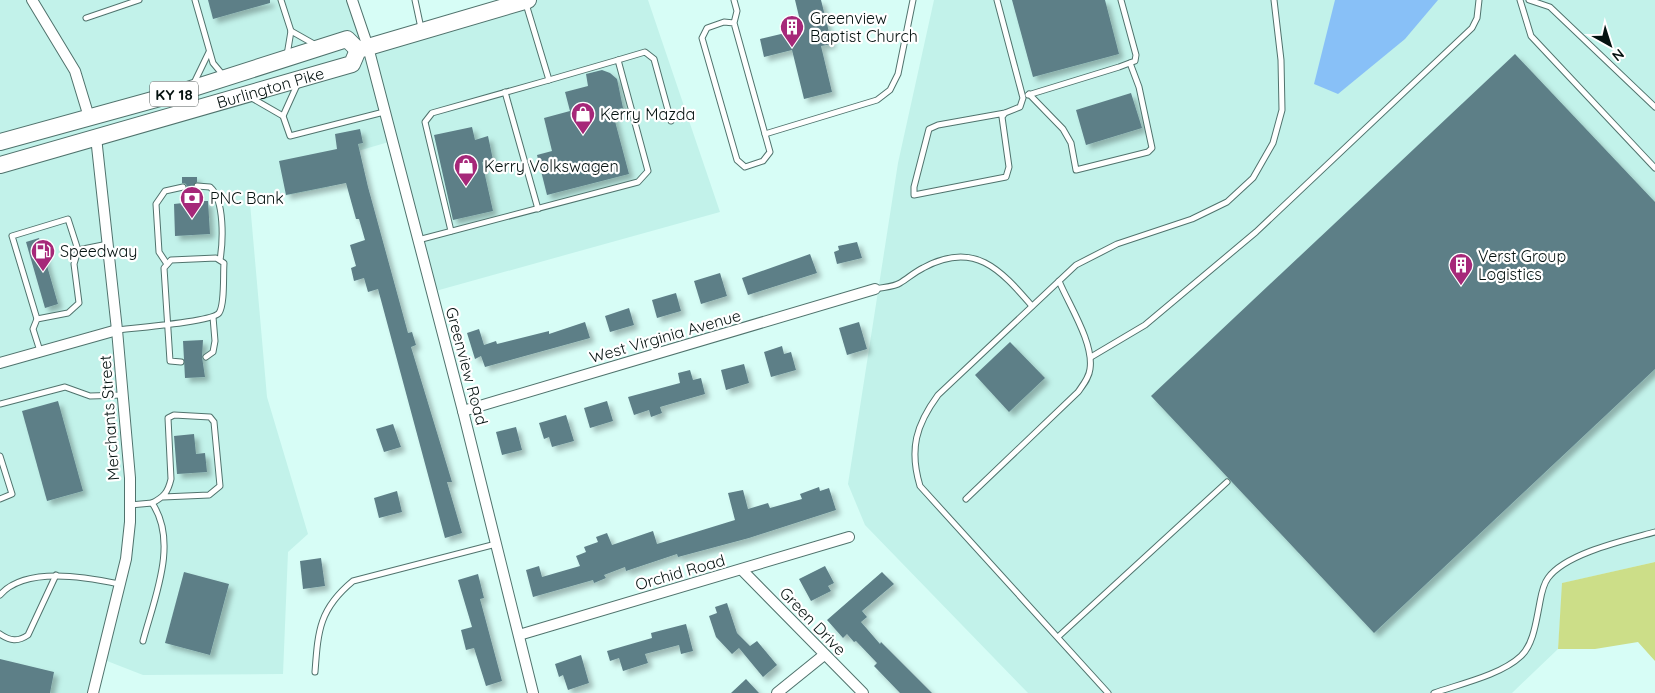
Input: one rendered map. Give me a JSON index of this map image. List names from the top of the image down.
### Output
{
  "streets": {
    "main road": ["Burlington Pike", "KY 18"],
    "street": [
      "West Virginia Avenue",
      "Greenview Road",
      "Merchants Street",
      "Orchid Road",
      "Green Drive"
    ]
  },
  "crossings": [
    ["Burlington Pike", "Greenview Road"],
    ["Burlington Pike", "Merchants Street"],
    ["West Virginia Avenue", "Greenview Road"],
    ["Greenview Road", "Orchid Road"],
    ["Orchid Road", "Green Drive"]
  ],
  "places": {
    "building": ["Greenview Baptist Church", "Verst Group Logistics"],
    "shop": ["Kerry Mazda", "Kerry Volkswagen"],
    "bank": ["PNC Bank"],
    "fuel station": ["Speedway"]
  },
  "north": "bottom right"
}
